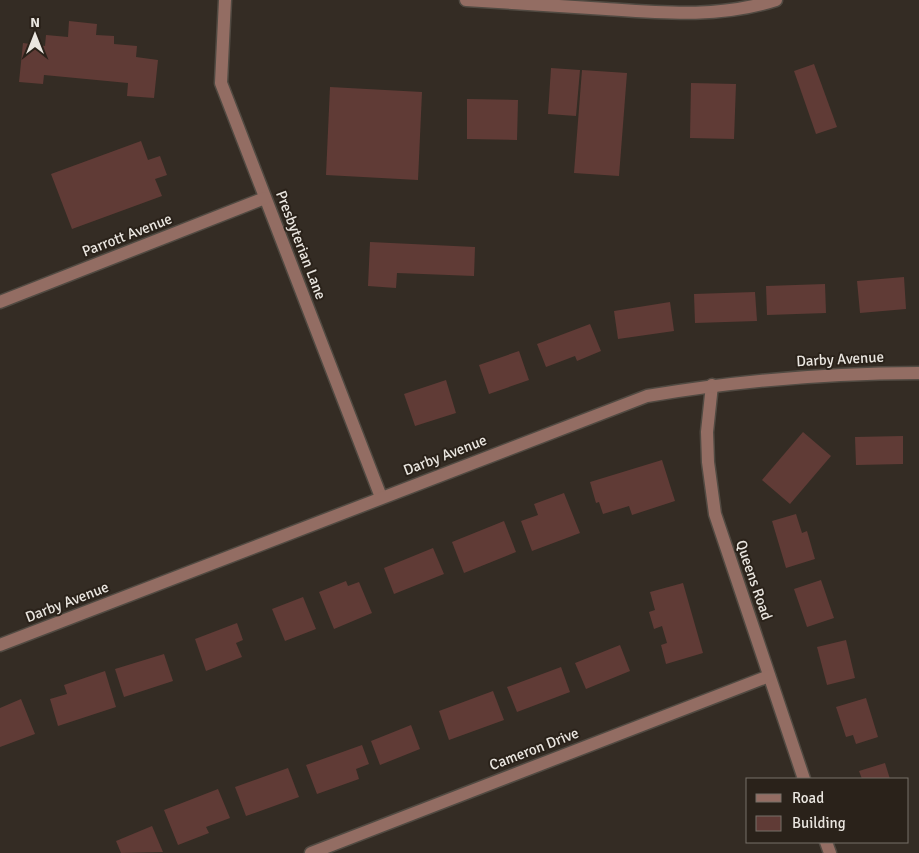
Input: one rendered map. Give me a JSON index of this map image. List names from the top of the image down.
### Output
{
  "streets": {
    "street": [
      "Parrott Avenue",
      "Presbyterian Lane",
      "Darby Avenue",
      "Queens Road",
      "Cameron Drive"
    ]
  },
  "crossings": [
    ["Parrott Avenue", "Presbyterian Lane"],
    ["Presbyterian Lane", "Darby Avenue"],
    ["Darby Avenue", "Queens Road"],
    ["Queens Road", "Cameron Drive"]
  ],
  "legend": ["Road", "Building"],
  "north": "top"
}
